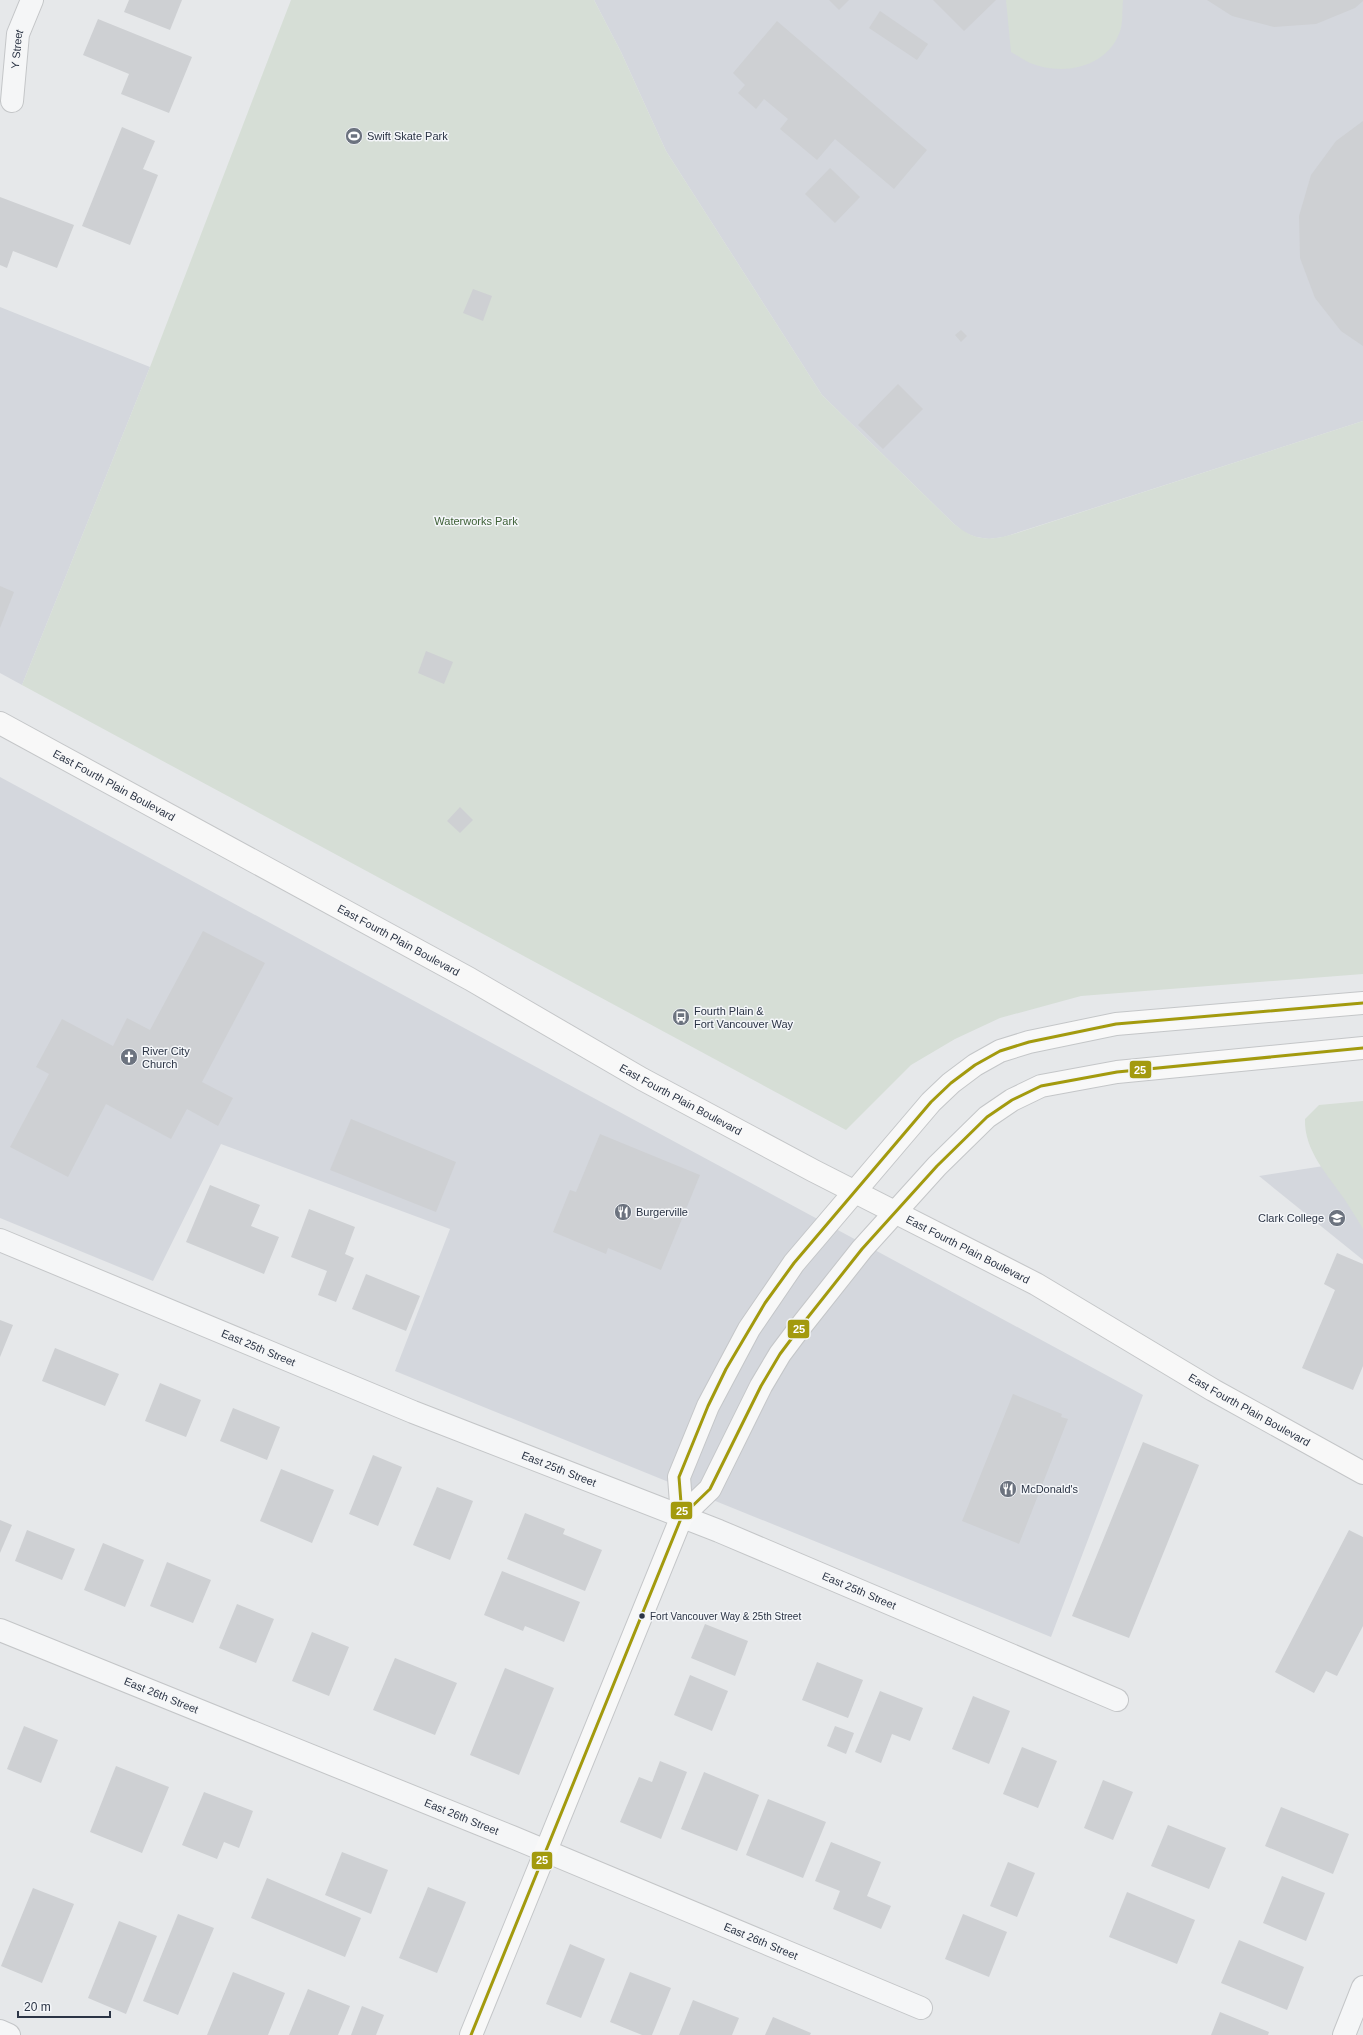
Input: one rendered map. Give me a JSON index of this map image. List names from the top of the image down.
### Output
{
  "streets": {
    "street": [
      "Y Street",
      "East Fourth Plain Boulevard",
      "East 25th Street",
      "East 26th Street"
    ]
  },
  "parks": ["Waterworks Park"],
  "places": {
    "sports": ["Swift Skate Park"],
    "bus stop": ["Fourth Plain & Fort Vancouver Way"],
    "church": ["River City Church"],
    "restaurant": ["Burgerville", "McDonald's"],
    "school or university": ["Clark College"],
    "other": ["Fort Vancouver Way & 25th Street"]
  },
  "lines": ["transit line 25"],
  "scale_bar": "20 m"
}
